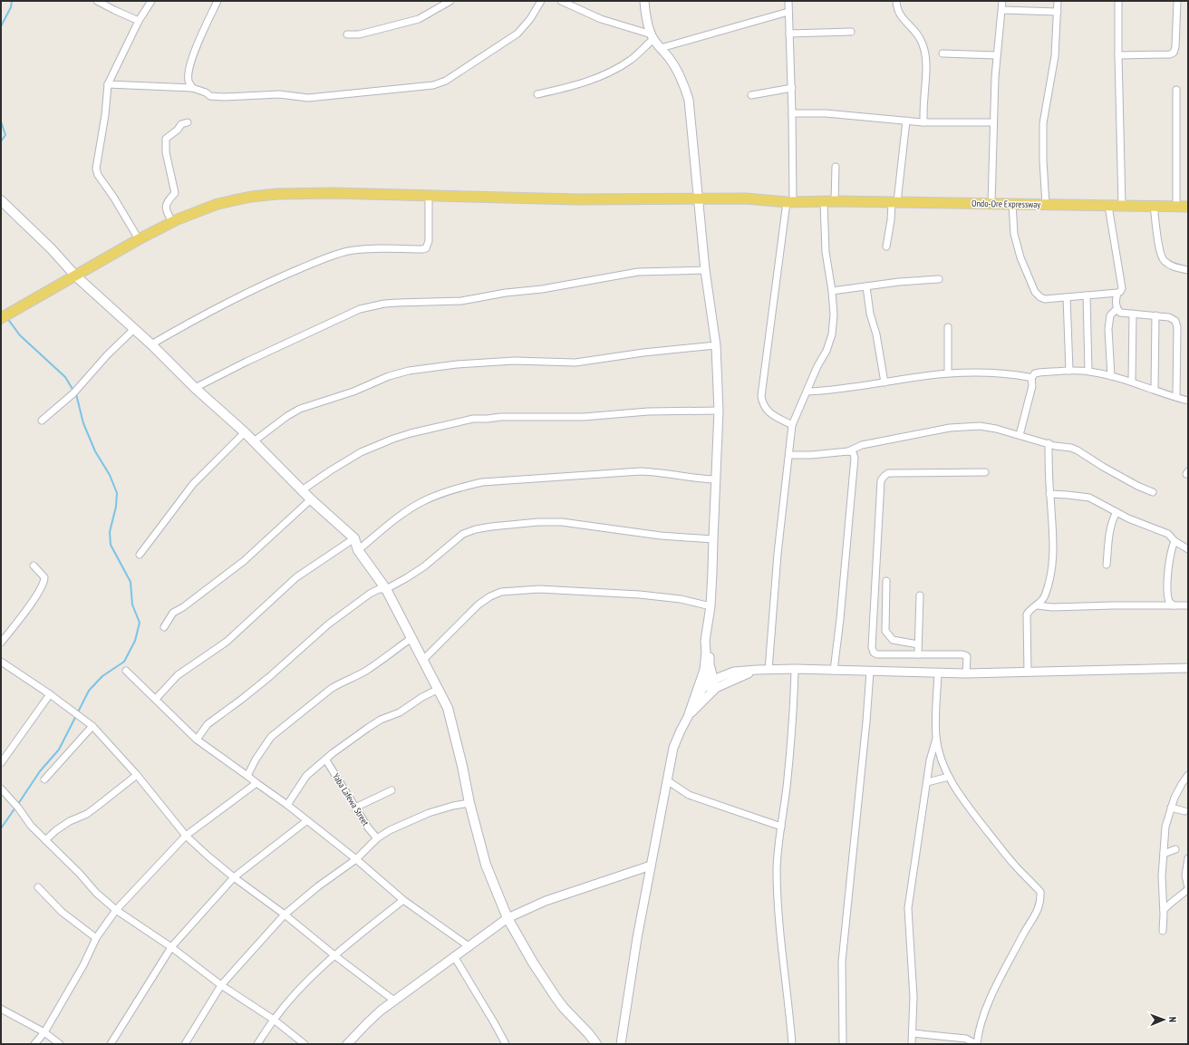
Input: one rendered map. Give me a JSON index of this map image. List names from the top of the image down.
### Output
{
  "streets": {
    "main road": ["Ondo-Ore Expressway"],
    "street": ["Yaba Lafewa Street"]
  },
  "north": "right"
}
